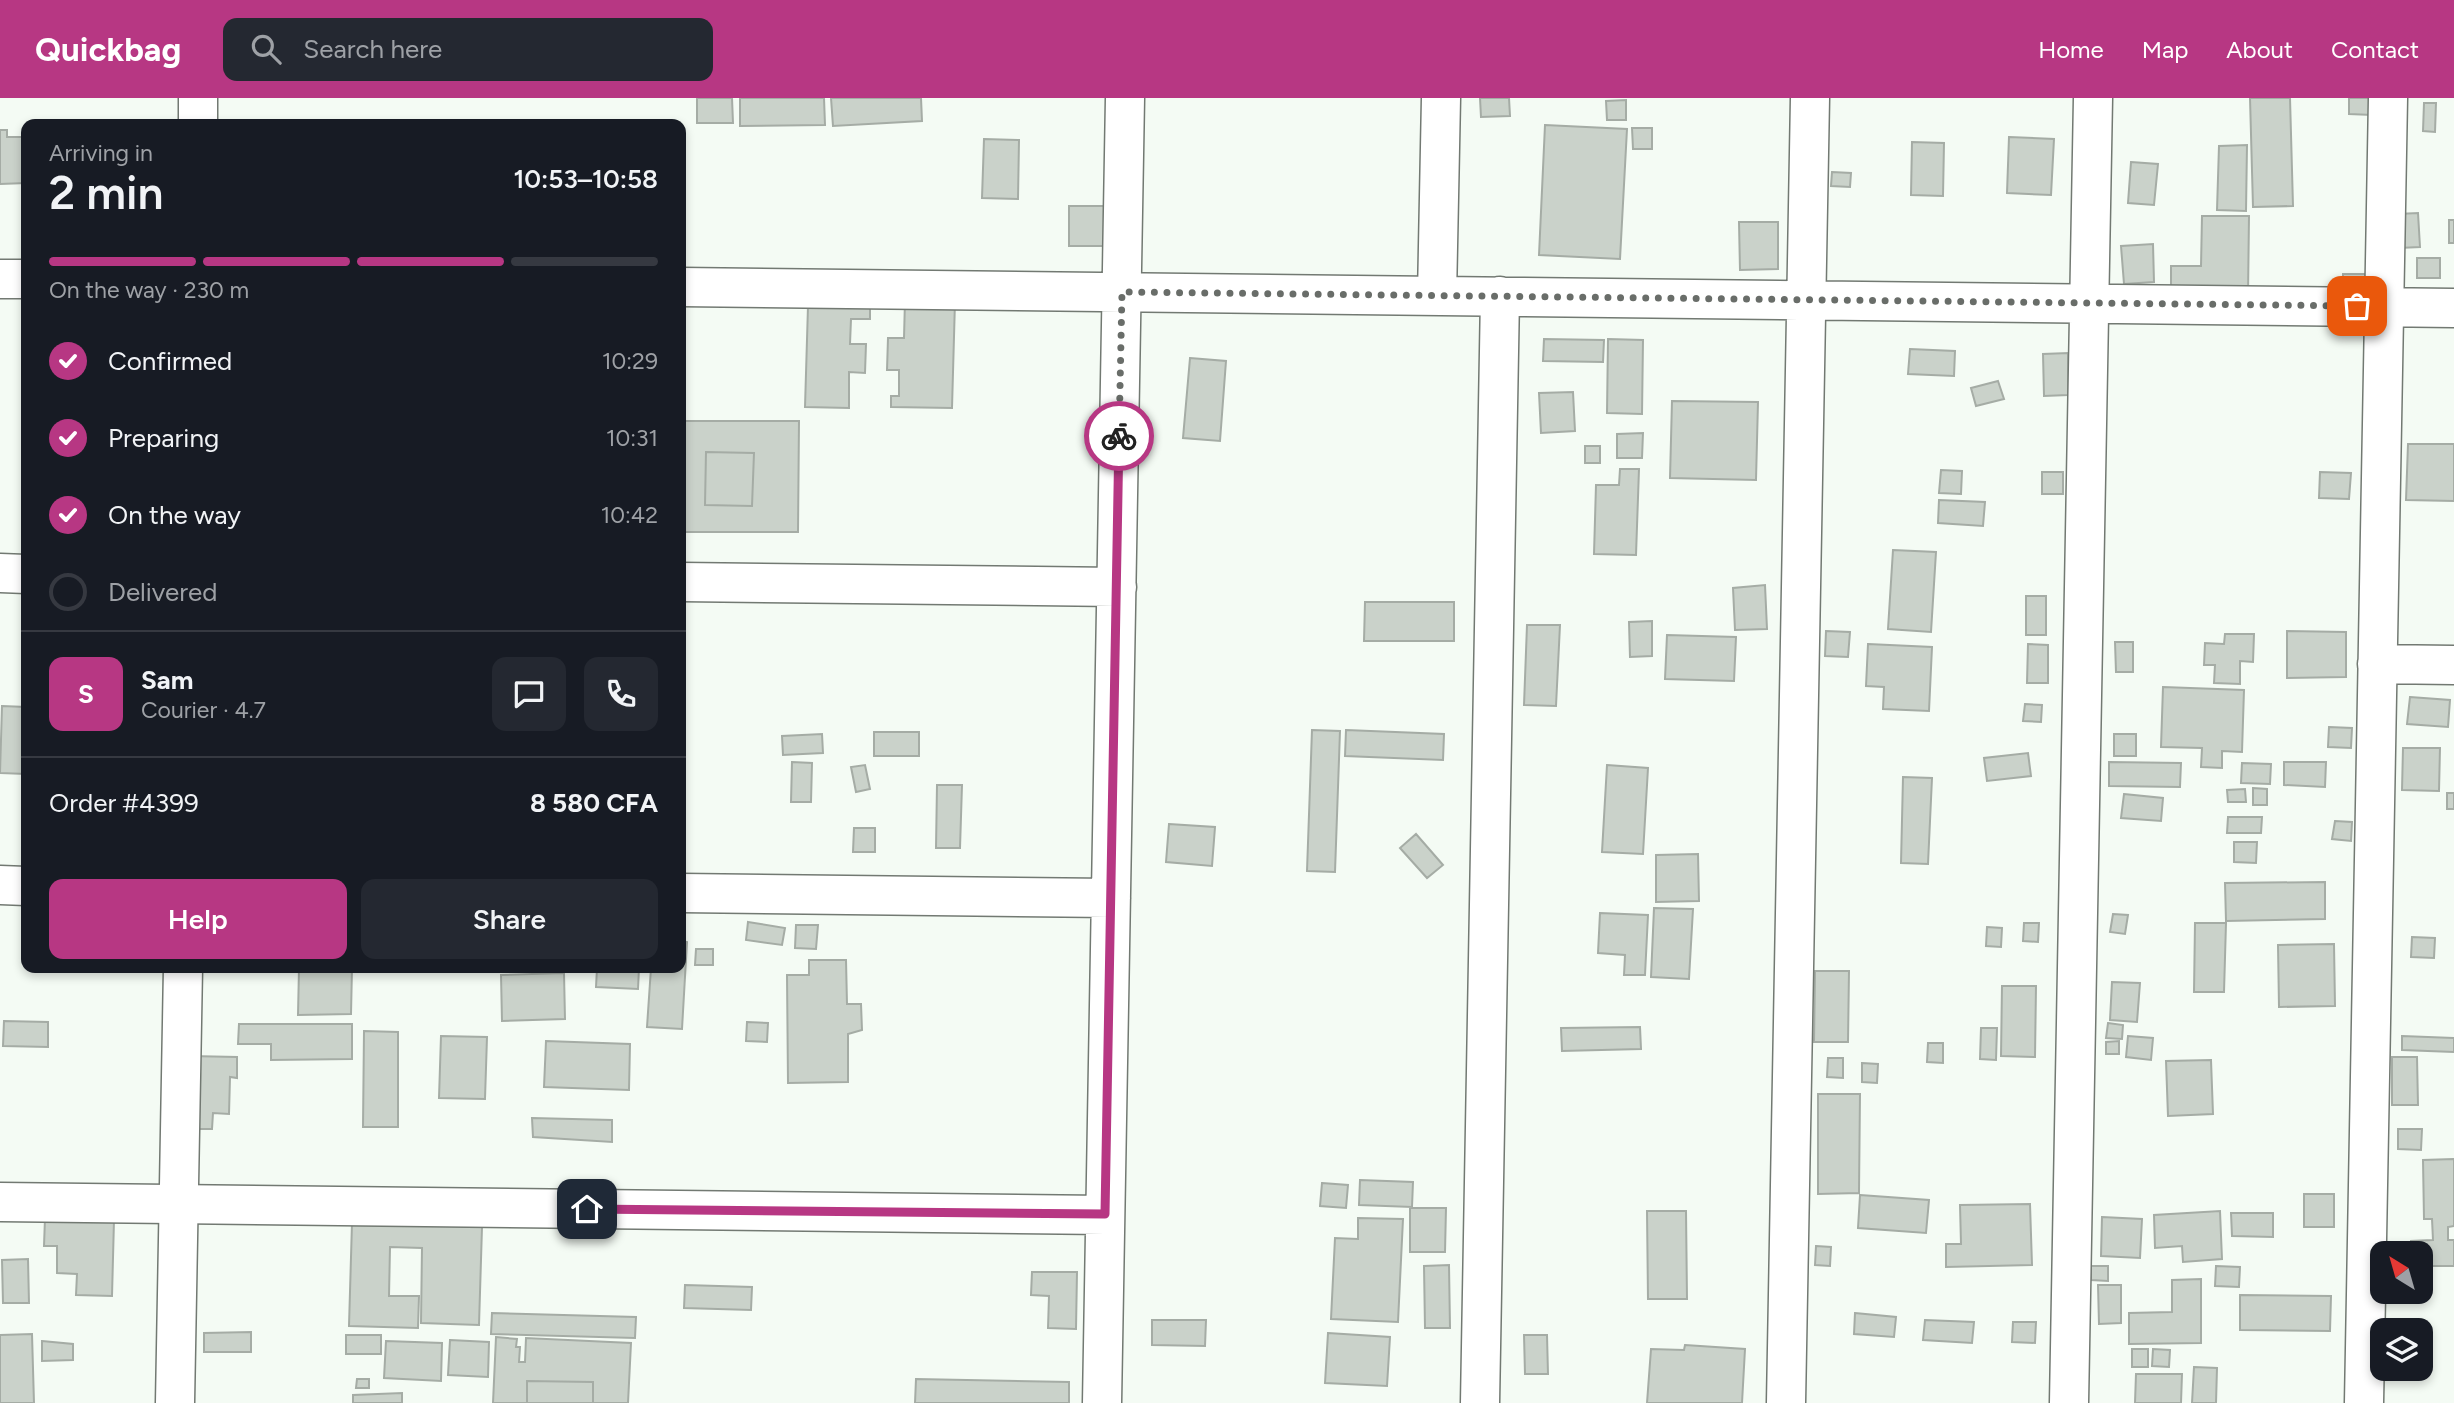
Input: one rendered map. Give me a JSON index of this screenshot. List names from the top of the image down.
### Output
{
  "north": "top left",
  "page": {
    "header": "Quickbag",
    "search": "Search here",
    "nav": [
      "Home",
      "Map",
      "About",
      "Contact"
    ],
    "heading": ["2 min", "Arriving in", "10:53–10:58"],
    "panel": [
      "Sam",
      "Courier · 4.7",
      "Order #4399",
      "8 580 CFA"
    ],
    "bar": "On the way · 230 m",
    "list": [
      ["Confirmed", "10:29"],
      ["Preparing", "10:31"],
      ["On the way", "10:42"],
      "Delivered"
    ],
    "round": "S",
    "buttons": ["Help", "Share"]
  }
}
